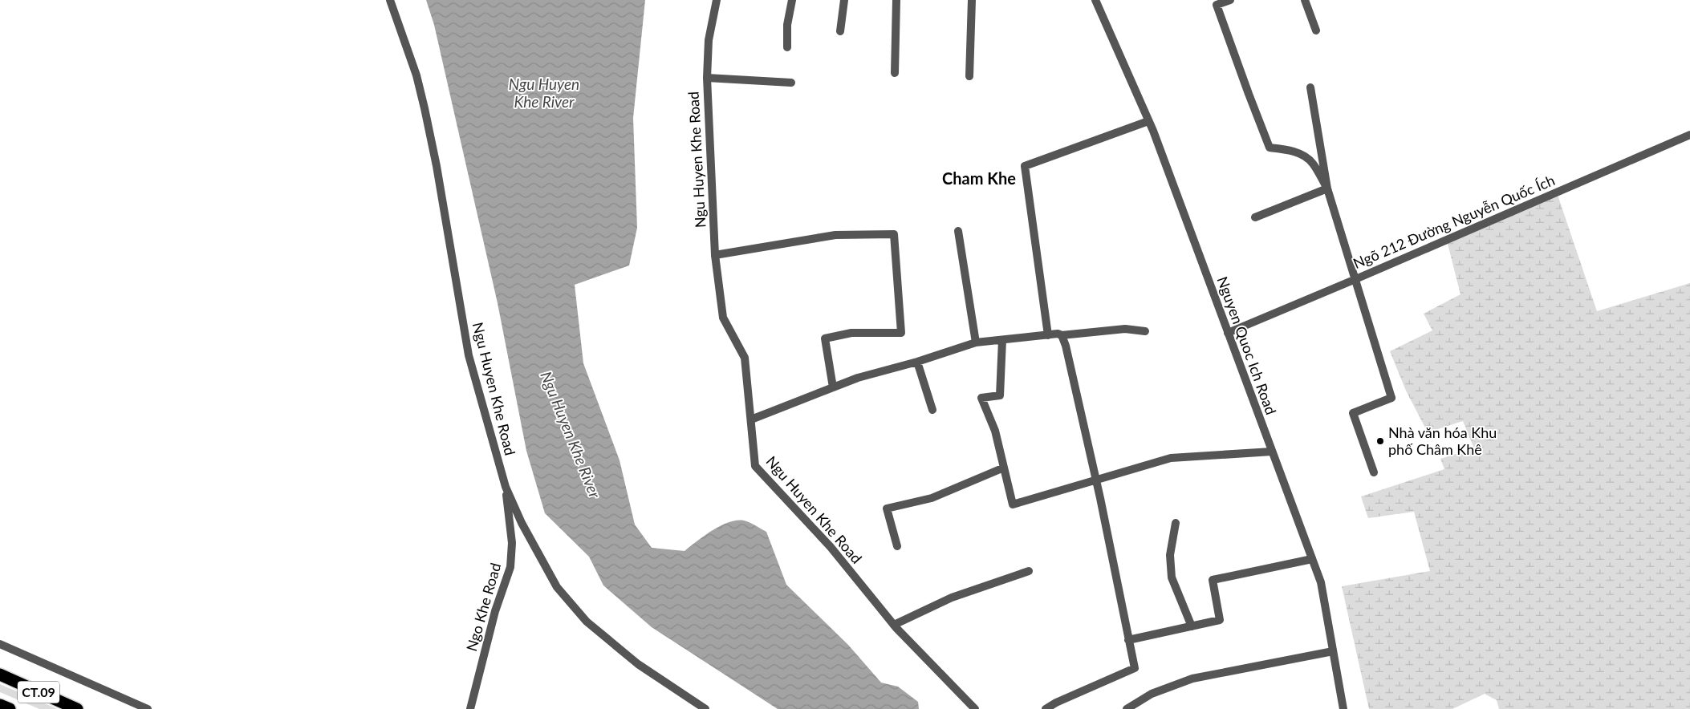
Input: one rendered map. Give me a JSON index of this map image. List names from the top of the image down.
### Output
{
  "streets": {
    "highway": ["CT.09"],
    "street": [
      "Ngu Huyen Khe Road",
      "Ngõ 212 Đường Nguyễn Quốc Ích",
      "Nguyen Quoc Ich Road",
      "Ngo Khe Road"
    ]
  },
  "crossings": [
    ["Ngu Huyen Khe Road", "Ngo Khe Road"],
    ["Ngõ 212 Đường Nguyễn Quốc Ích", "Nguyen Quoc Ich Road"]
  ],
  "districts": ["Cham Khe"],
  "water": ["Ngu Huyen Khe River"],
  "places": ["Nhà văn hóa Khu phố Châm Khê"]
}
